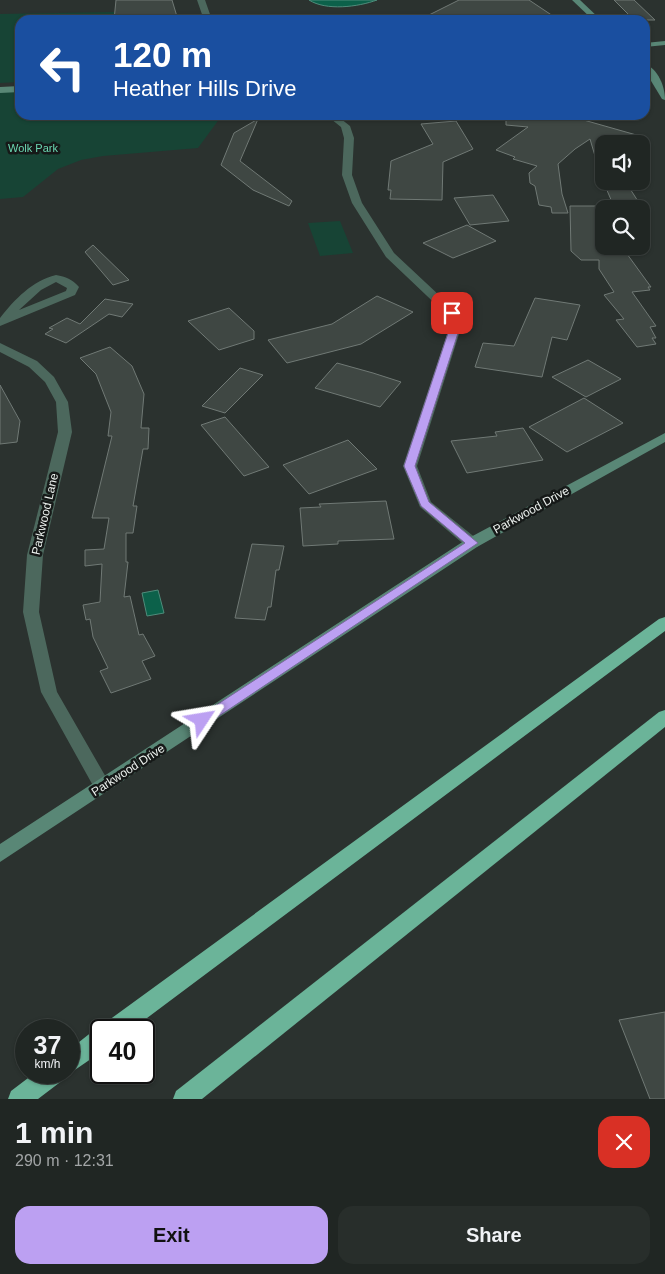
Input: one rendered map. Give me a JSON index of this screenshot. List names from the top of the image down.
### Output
{
  "streets": {
    "street": ["Parkwood Drive", "Parkwood Lane"]
  },
  "crossings": [
    ["Parkwood Drive", "Parkwood Lane"]
  ],
  "parks": ["Wolk Park"],
  "page": {
    "turn": ["120 m", "Heather Hills Drive"],
    "speed": "37 km/h",
    "limit": "40",
    "heading": ["1 min", "290 m · 12:31"],
    "buttons": ["Exit", "Share"]
  }
}
